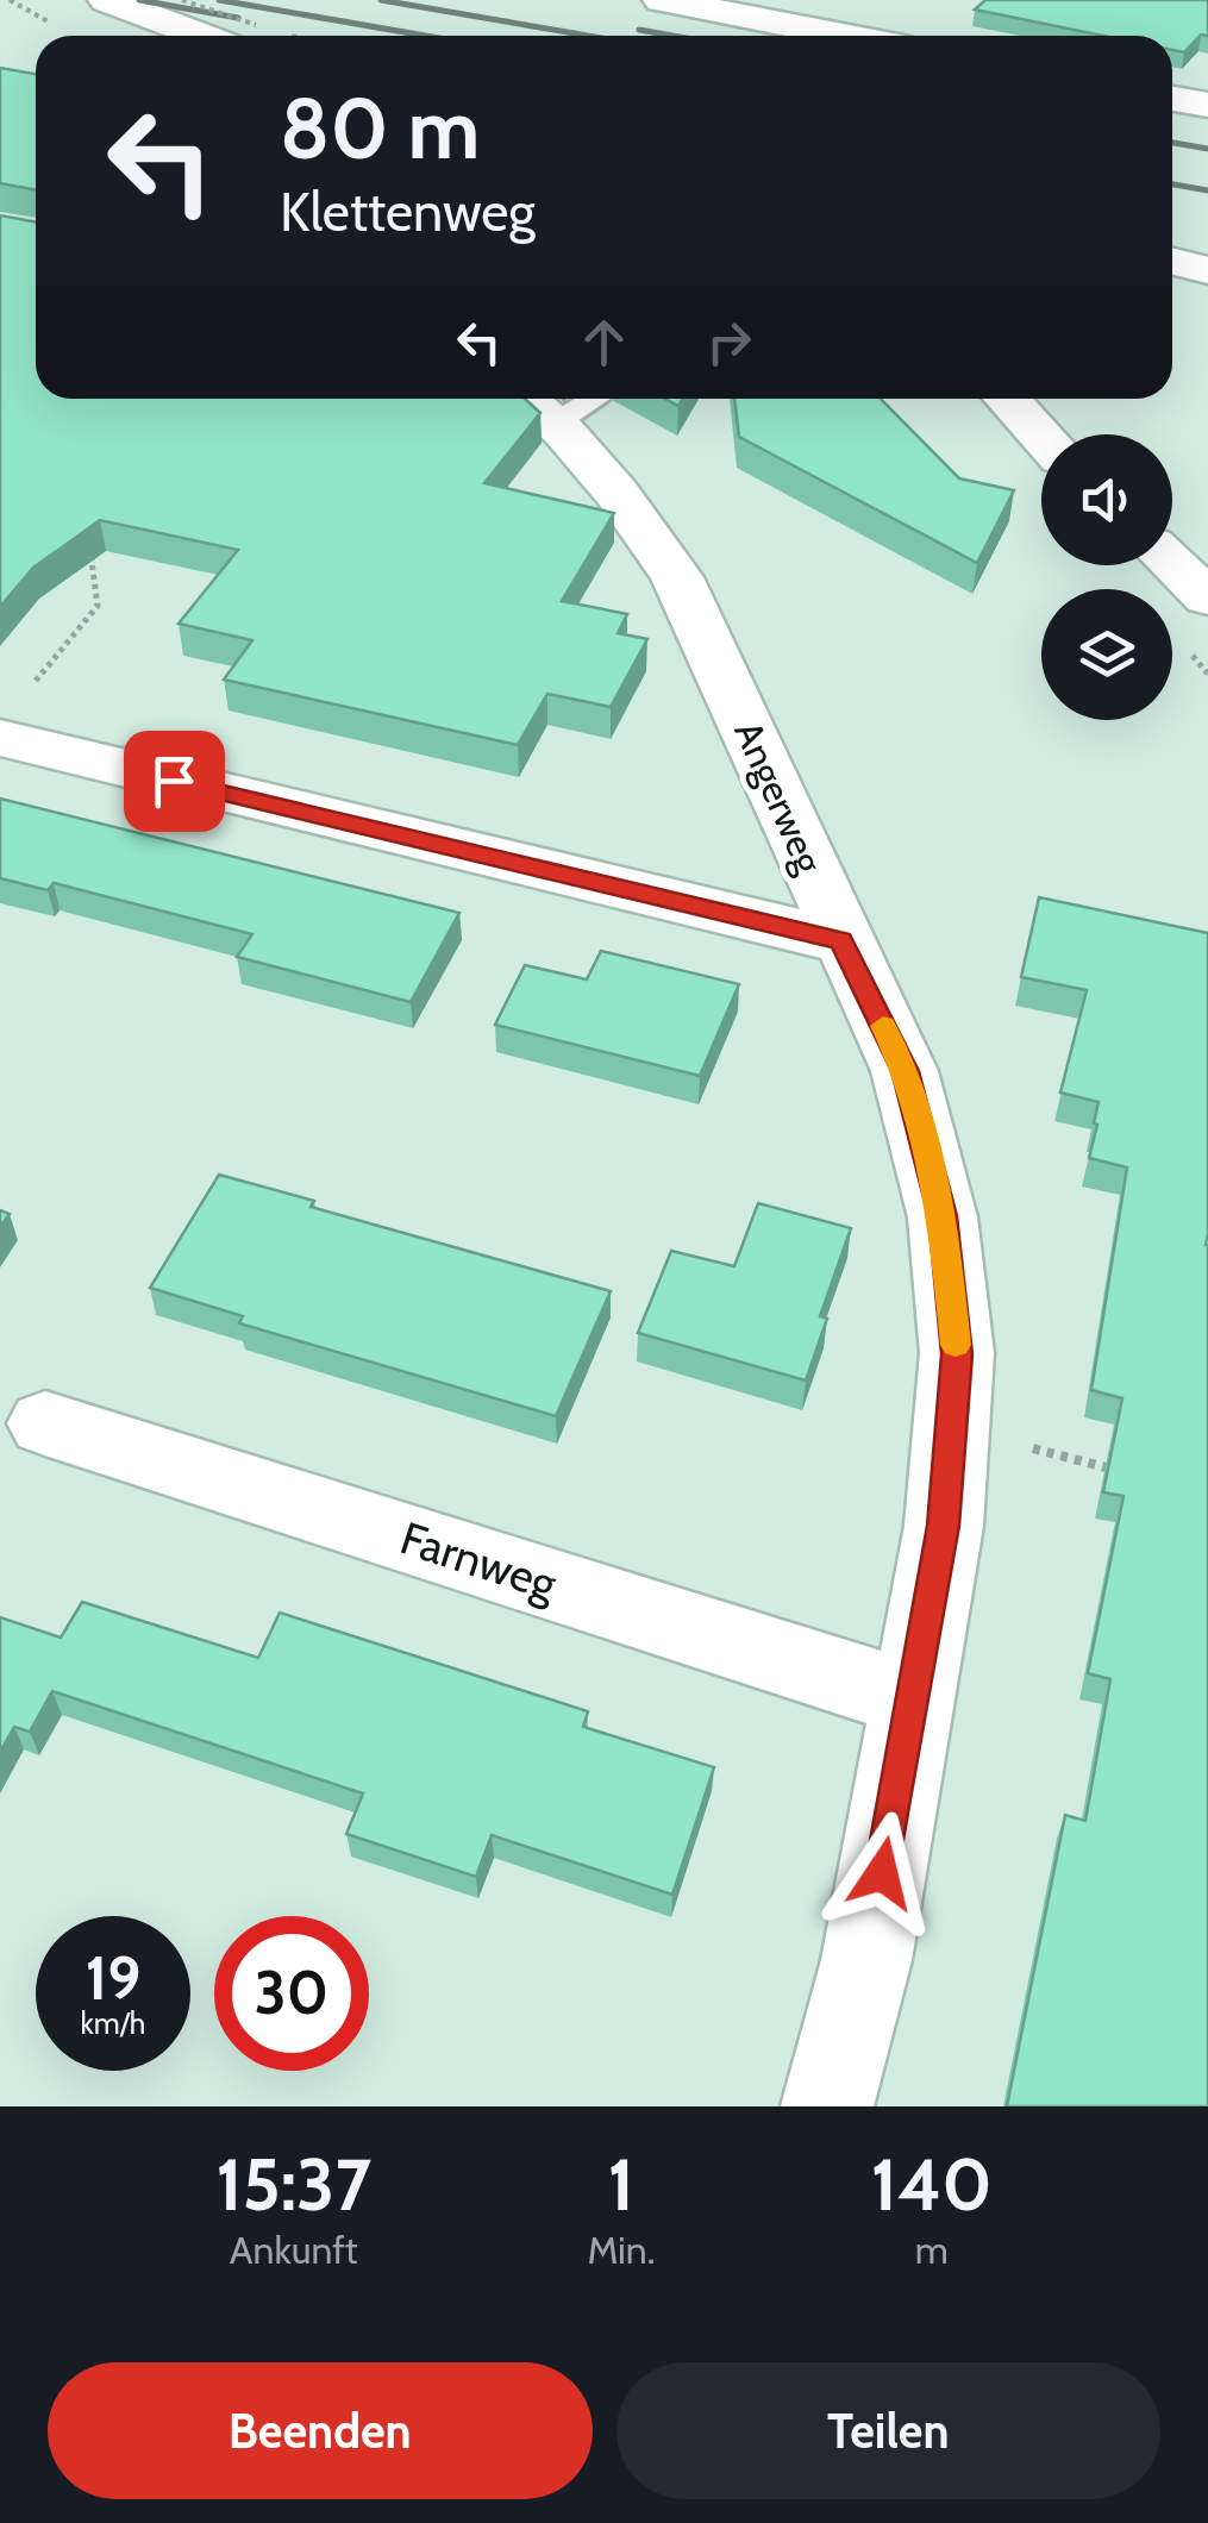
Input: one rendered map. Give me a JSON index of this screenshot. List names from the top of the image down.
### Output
{
  "streets": {
    "street": ["Angerweg", "Farnweg"]
  },
  "crossings": [
    ["Angerweg", "Farnweg"]
  ],
  "page": {
    "turn": ["80 m", "Klettenweg"],
    "speed": "19 km/h",
    "limit": "30",
    "eta": [
      "15:37",
      "Ankunft",
      "1",
      "Min.",
      "140",
      "m"
    ],
    "buttons": ["Beenden", "Teilen"]
  }
}
